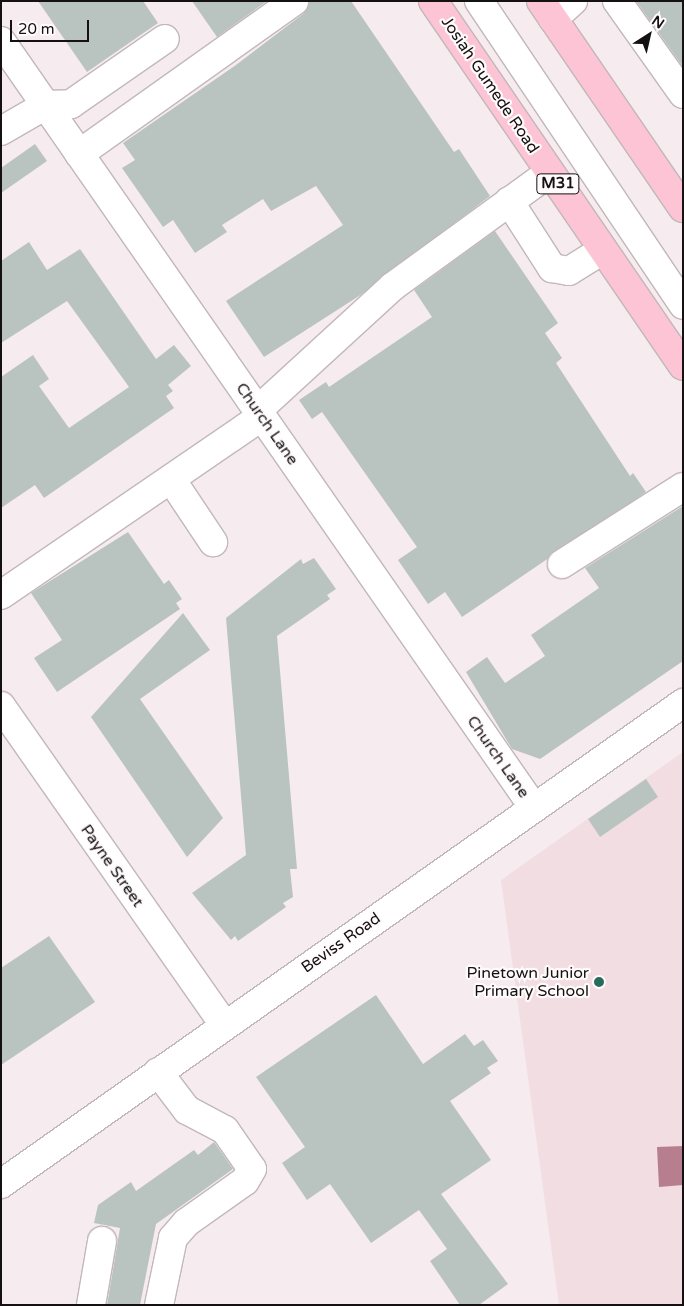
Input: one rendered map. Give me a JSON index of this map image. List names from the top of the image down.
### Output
{
  "streets": {
    "main road": ["Josiah Gumede Road", "M31"],
    "street": ["Church Lane", "Payne Street", "Beviss Road"]
  },
  "crossings": [
    ["Church Lane", "Beviss Road"],
    ["Payne Street", "Beviss Road"]
  ],
  "places": ["Pinetown Junior Primary School"],
  "scale_bar": "20 m",
  "north": "top right"
}
